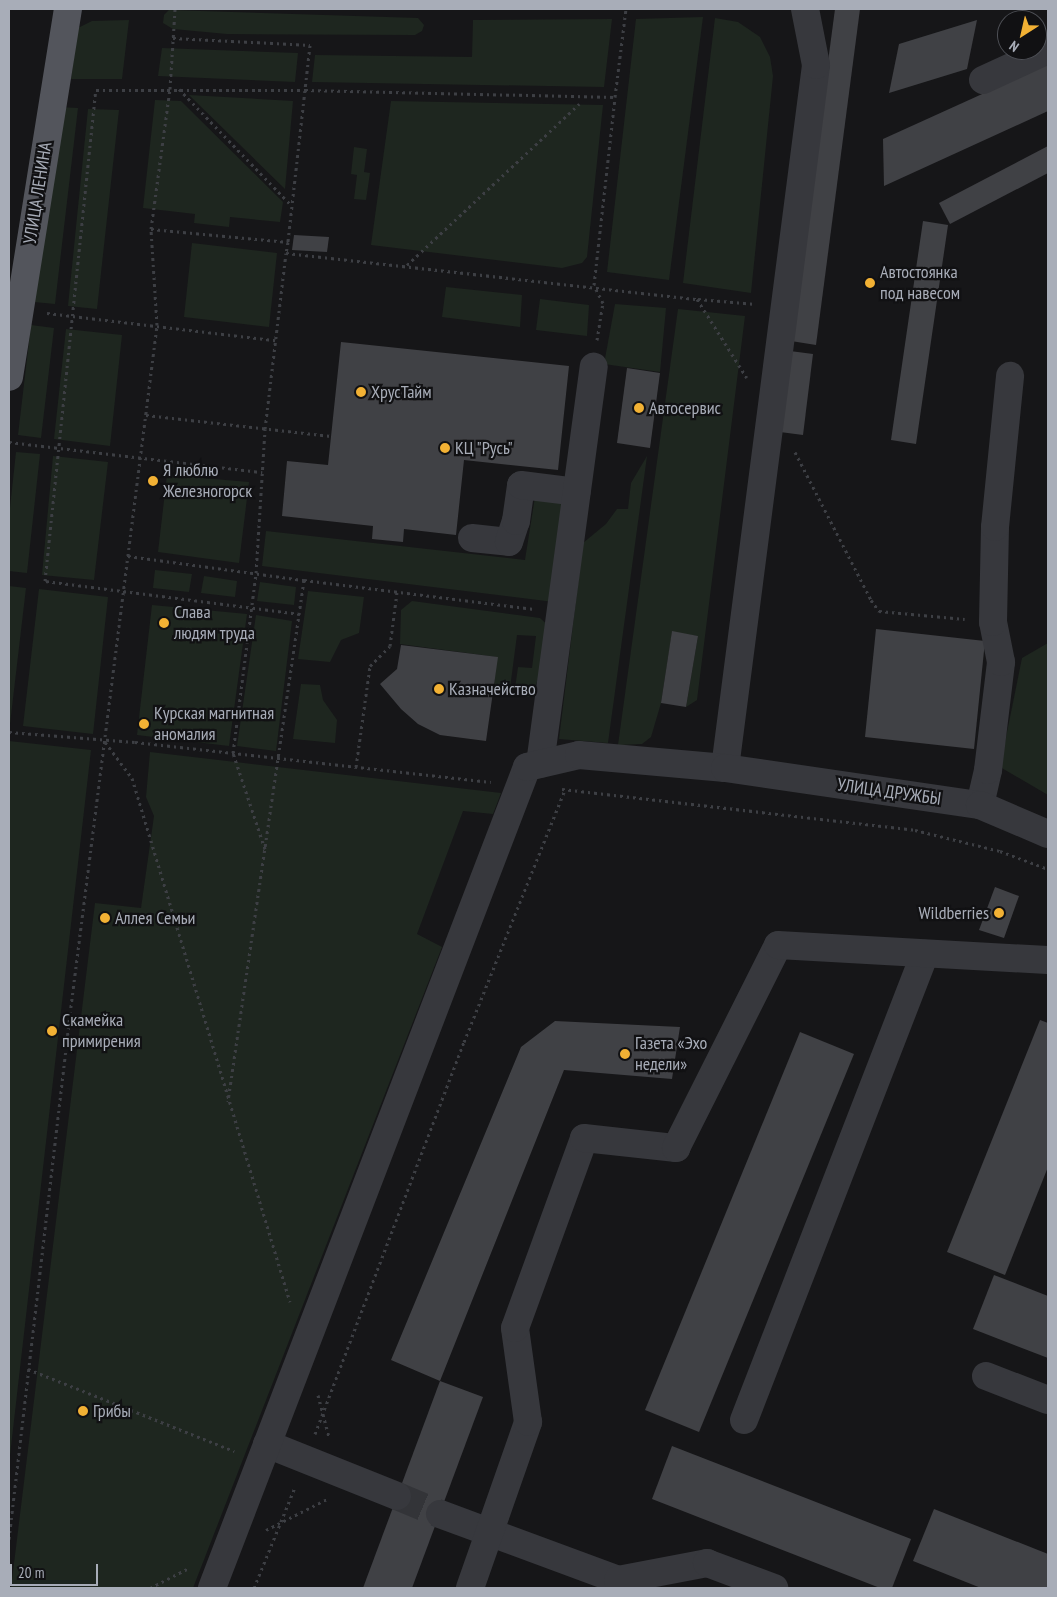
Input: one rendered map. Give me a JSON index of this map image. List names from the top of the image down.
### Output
{
  "streets": {
    "main road": ["УЛИЦА ЛЕНИНА"],
    "street": ["УЛИЦА ДРУЖБЫ"]
  },
  "places": [
    "Автостоянка под навесом",
    "ХрусТайм",
    "Автосервис",
    "КЦ \"Русь\"",
    "Я люблю Железногорск",
    "Слава людям труда",
    "Казначейство",
    "Курская магнитная аномалия",
    "Wildberries",
    "Аллея Семьи",
    "Скамейка примирения",
    "Газета «Эхо недели»",
    "Грибы"
  ],
  "scale_bar": "20 m",
  "north": "bottom left"
}
